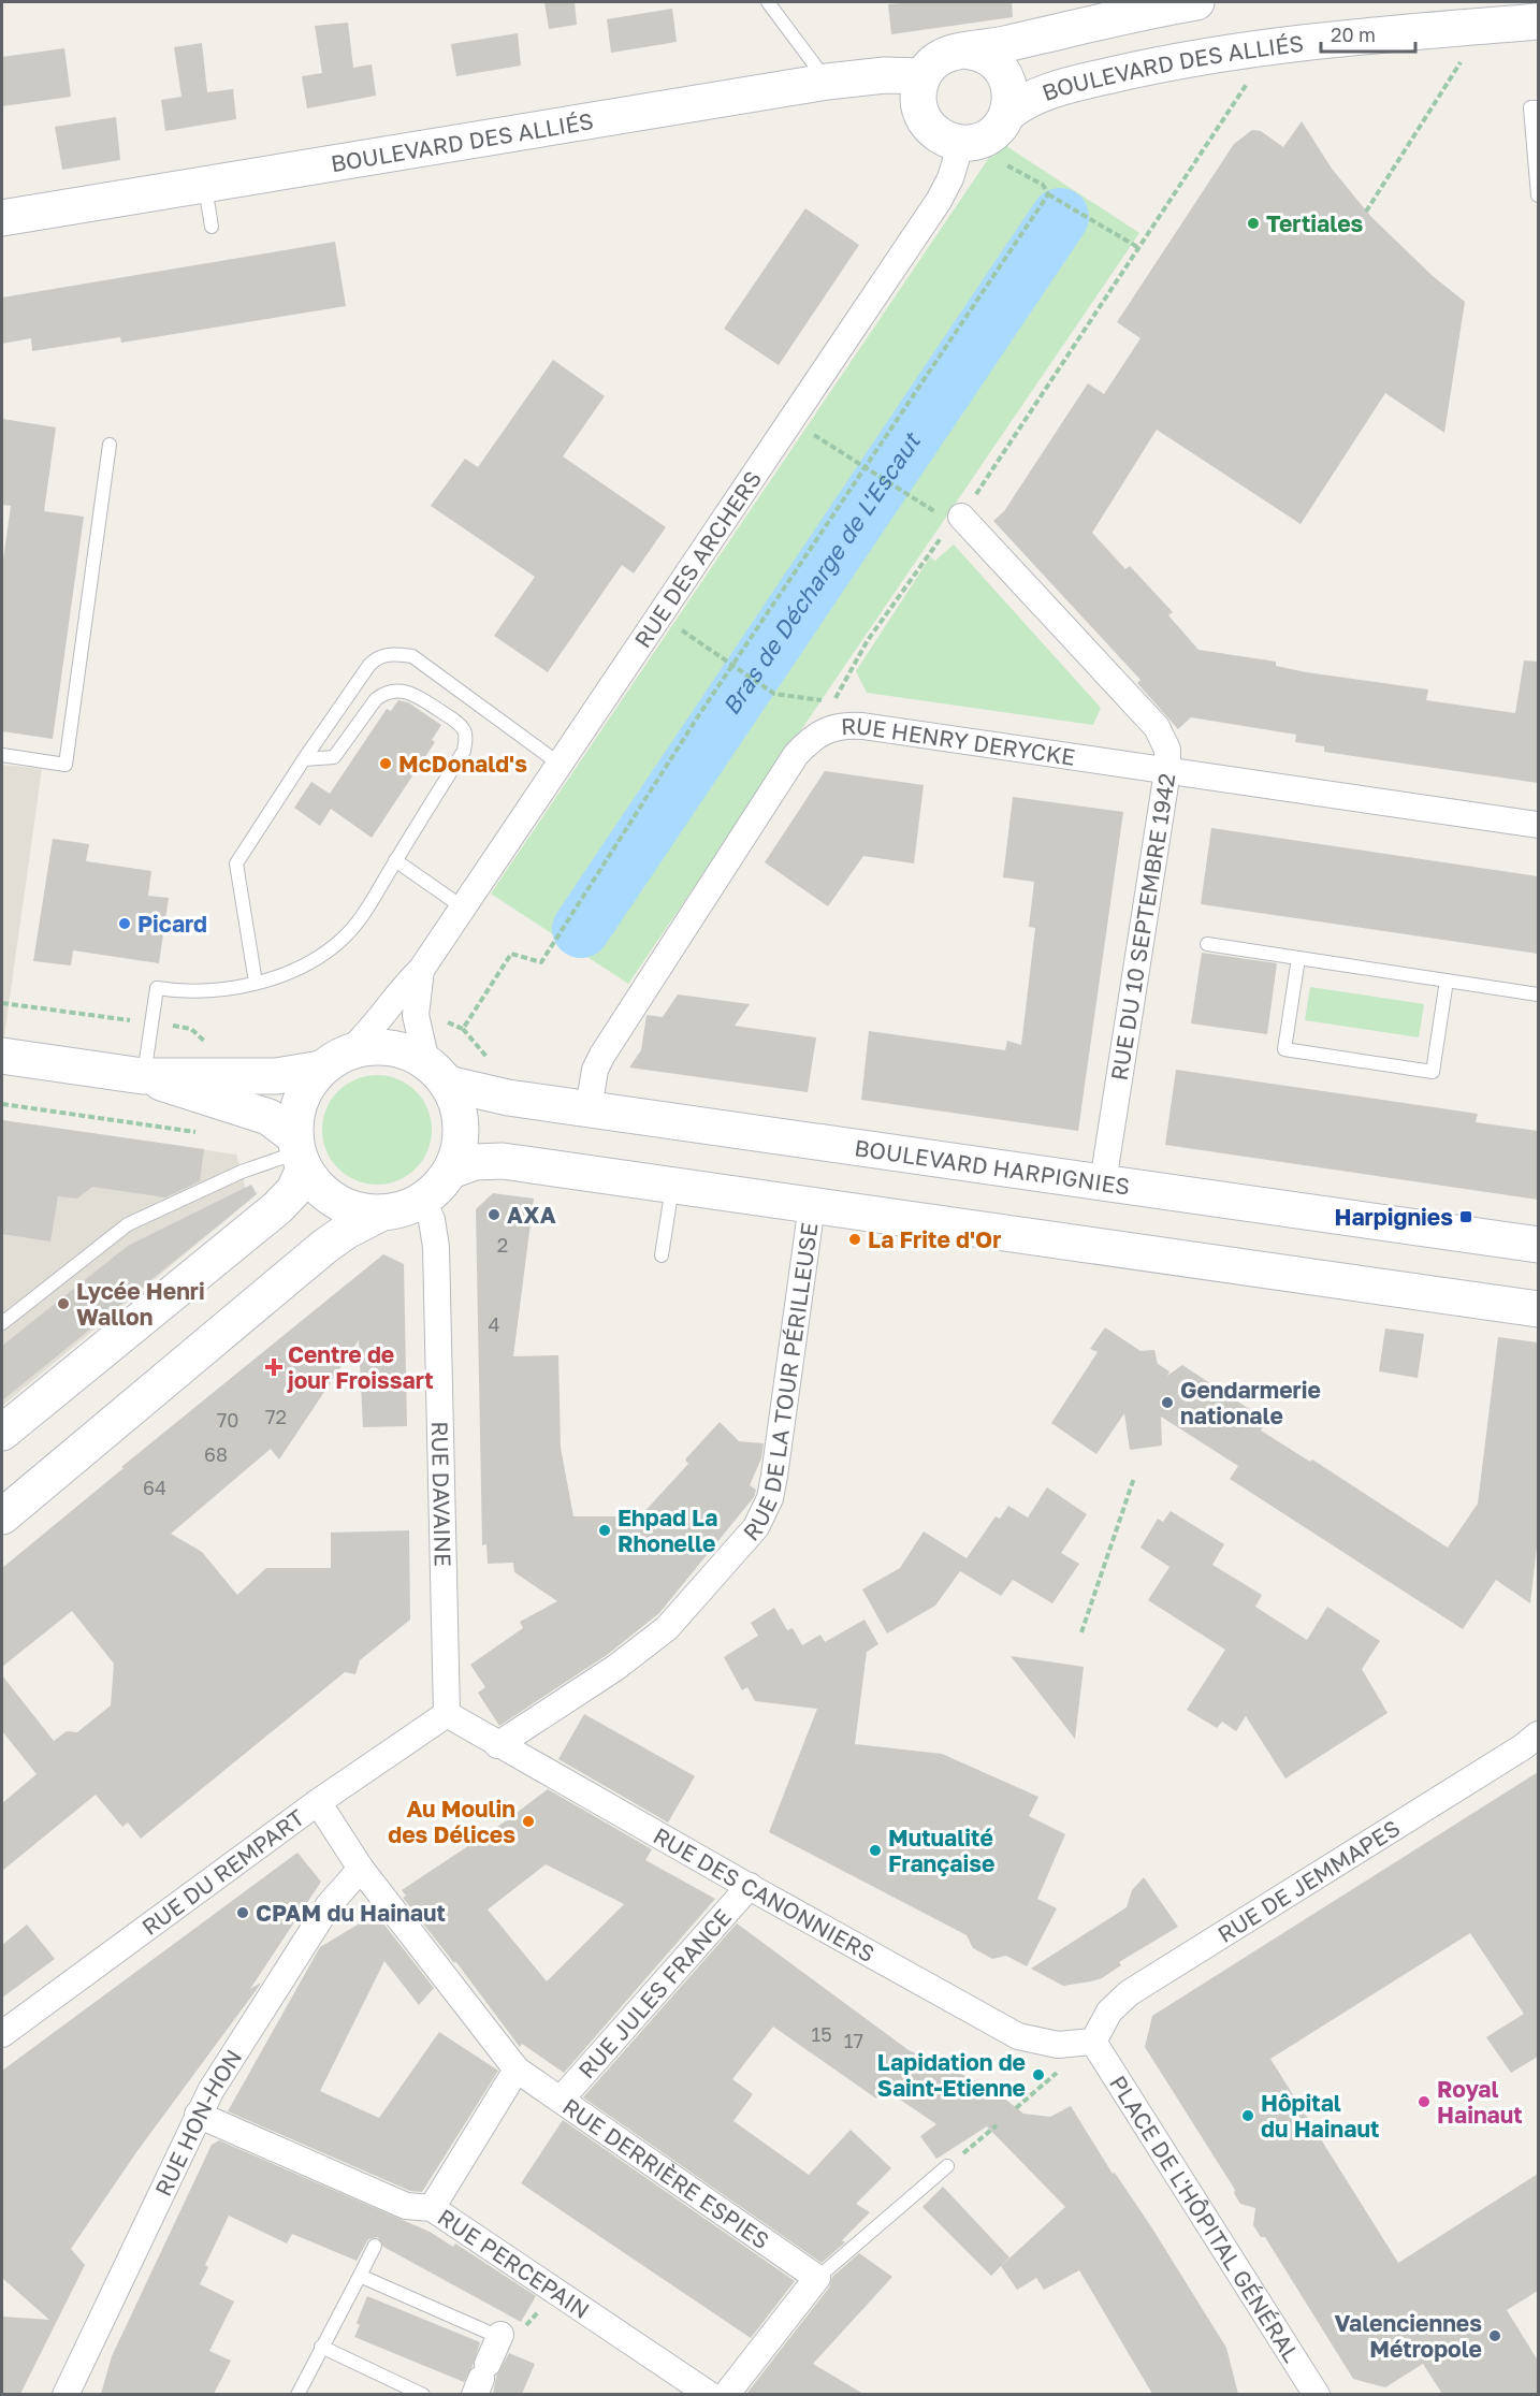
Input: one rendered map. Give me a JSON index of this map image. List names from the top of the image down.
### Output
{
  "streets": {
    "main road": ["BOULEVARD DES ALLIÉS", "BOULEVARD HARPIGNIES"],
    "street": [
      "RUE DES ARCHERS",
      "RUE HENRY DERYCKE",
      "RUE DU 10 SEPTEMBRE 1942",
      "RUE DE LA TOUR PÉRILLEUSE",
      "RUE DAVAINE",
      "RUE DU REMPART",
      "RUE DE JEMMAPES",
      "RUE DES CANONNIERS",
      "RUE JULES FRANCE",
      "RUE HON-HON",
      "RUE DERRIÈRE ESPIES",
      "PLACE DE L'HÔPITAL GÉNÉRAL",
      "RUE PERCEPAIN"
    ]
  },
  "crossings": [
    ["BOULEVARD DES ALLIÉS", "RUE DES ARCHERS"],
    ["RUE DES ARCHERS", "BOULEVARD HARPIGNIES"],
    ["RUE DES ARCHERS", "RUE DAVAINE"],
    ["RUE HENRY DERYCKE", "RUE DU 10 SEPTEMBRE 1942"],
    ["RUE HENRY DERYCKE", "BOULEVARD HARPIGNIES"],
    ["RUE DU 10 SEPTEMBRE 1942", "BOULEVARD HARPIGNIES"],
    ["BOULEVARD HARPIGNIES", "RUE DAVAINE"],
    ["RUE DE LA TOUR PÉRILLEUSE", "RUE DES CANONNIERS"],
    ["RUE DAVAINE", "RUE DU REMPART"],
    ["RUE DAVAINE", "RUE DES CANONNIERS"],
    ["RUE DU REMPART", "RUE DES CANONNIERS"],
    ["RUE DU REMPART", "RUE DERRIÈRE ESPIES"],
    ["RUE DE JEMMAPES", "RUE DES CANONNIERS"],
    ["RUE DE JEMMAPES", "PLACE DE L'HÔPITAL GÉNÉRAL"],
    ["RUE DES CANONNIERS", "RUE JULES FRANCE"],
    ["RUE DES CANONNIERS", "PLACE DE L'HÔPITAL GÉNÉRAL"],
    ["RUE JULES FRANCE", "RUE DERRIÈRE ESPIES"],
    ["RUE HON-HON", "RUE DERRIÈRE ESPIES"],
    ["RUE HON-HON", "RUE PERCEPAIN"]
  ],
  "water": ["Bras de Décharge de L'Escaut"],
  "places": {
    "other": [
      "Tertiales",
      "McDonald's",
      "Picard",
      "AXA",
      "La Frite d'Or",
      "Lycée Henri Wallon",
      "Gendarmerie nationale",
      "Ehpad La Rhonelle",
      "Au Moulin des Délices",
      "Mutualité Française",
      "CPAM du Hainaut",
      "Lapidation de Saint-Etienne",
      "Royal Hainaut",
      "Hôpital du Hainaut",
      "Valenciennes Métropole"
    ],
    "transit": ["Harpignies"],
    "health": ["Centre de jour Froissart"]
  },
  "house_numbers": [
    "2",
    "4",
    "72",
    "70",
    "68",
    "64",
    "15",
    "17"
  ],
  "scale_bar": "20 m"
}
